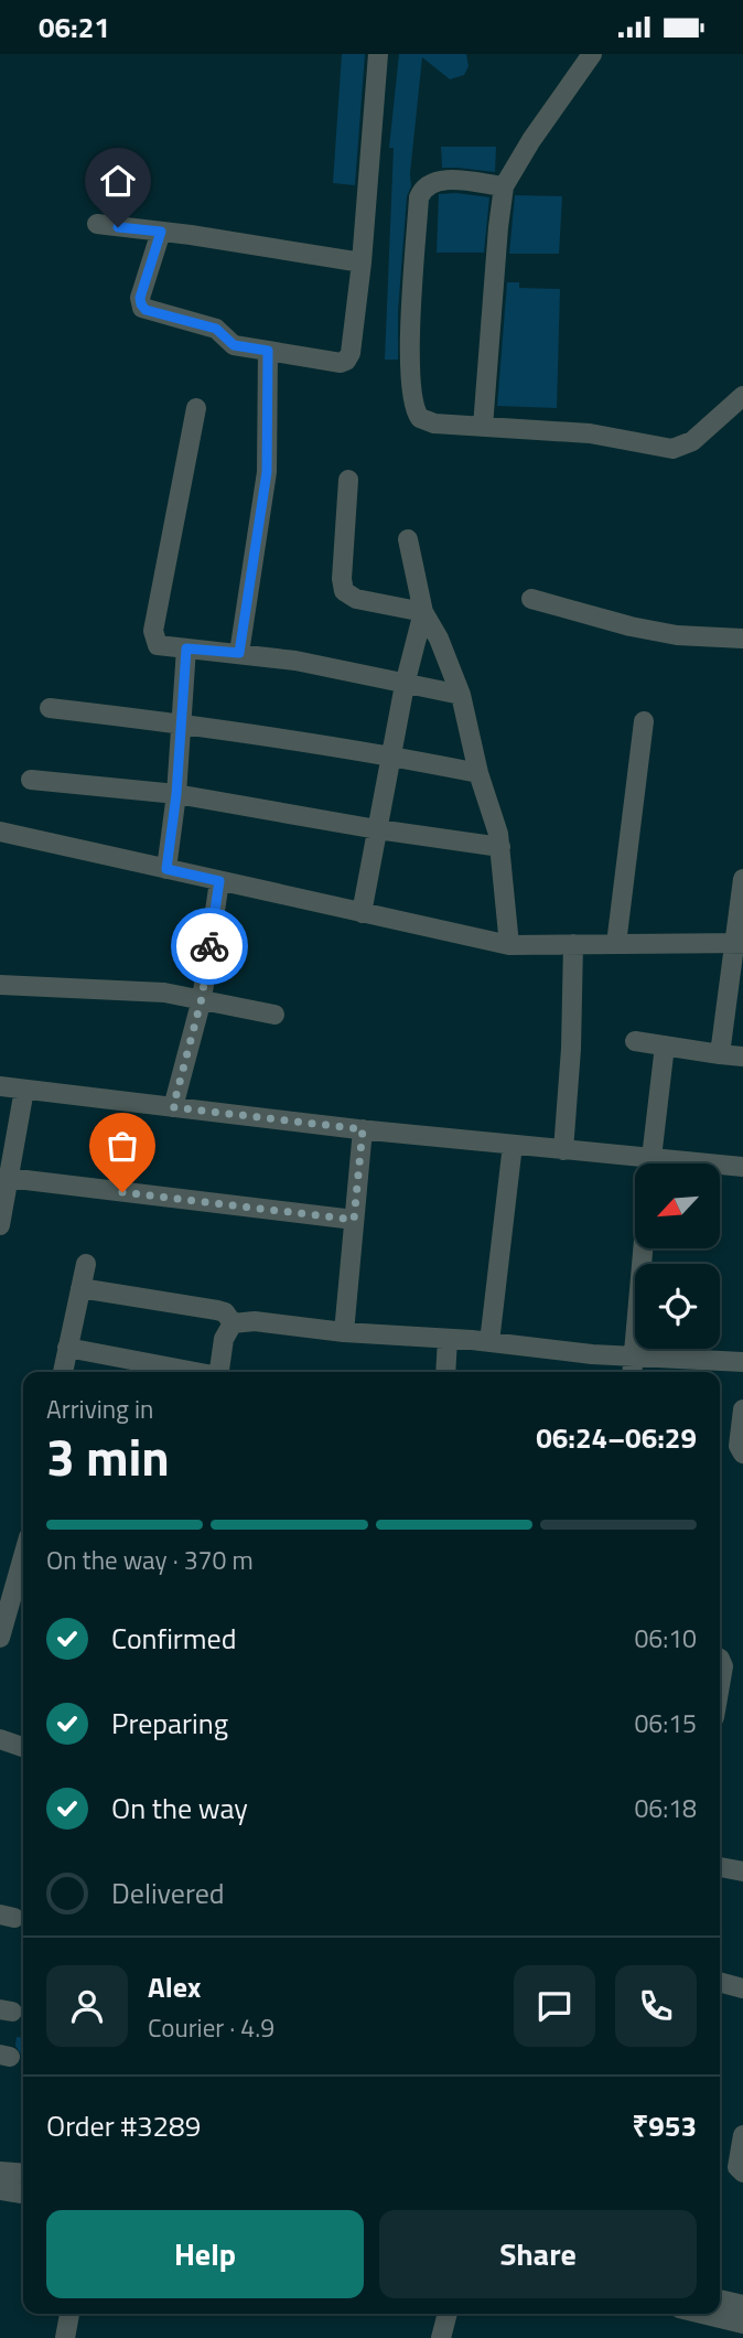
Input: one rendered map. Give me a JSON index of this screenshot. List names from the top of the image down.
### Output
{
  "north": "bottom left",
  "page": {
    "status": "06:21",
    "heading": ["3 min", "Arriving in", "06:24–06:29"],
    "panel": [
      "Alex",
      "Courier · 4.9",
      "Order #3289",
      "₹953"
    ],
    "bar": "On the way · 370 m",
    "list": [
      ["Confirmed", "06:10"],
      ["Preparing", "06:15"],
      ["On the way", "06:18"],
      "Delivered"
    ],
    "buttons": ["Help", "Share"]
  }
}
